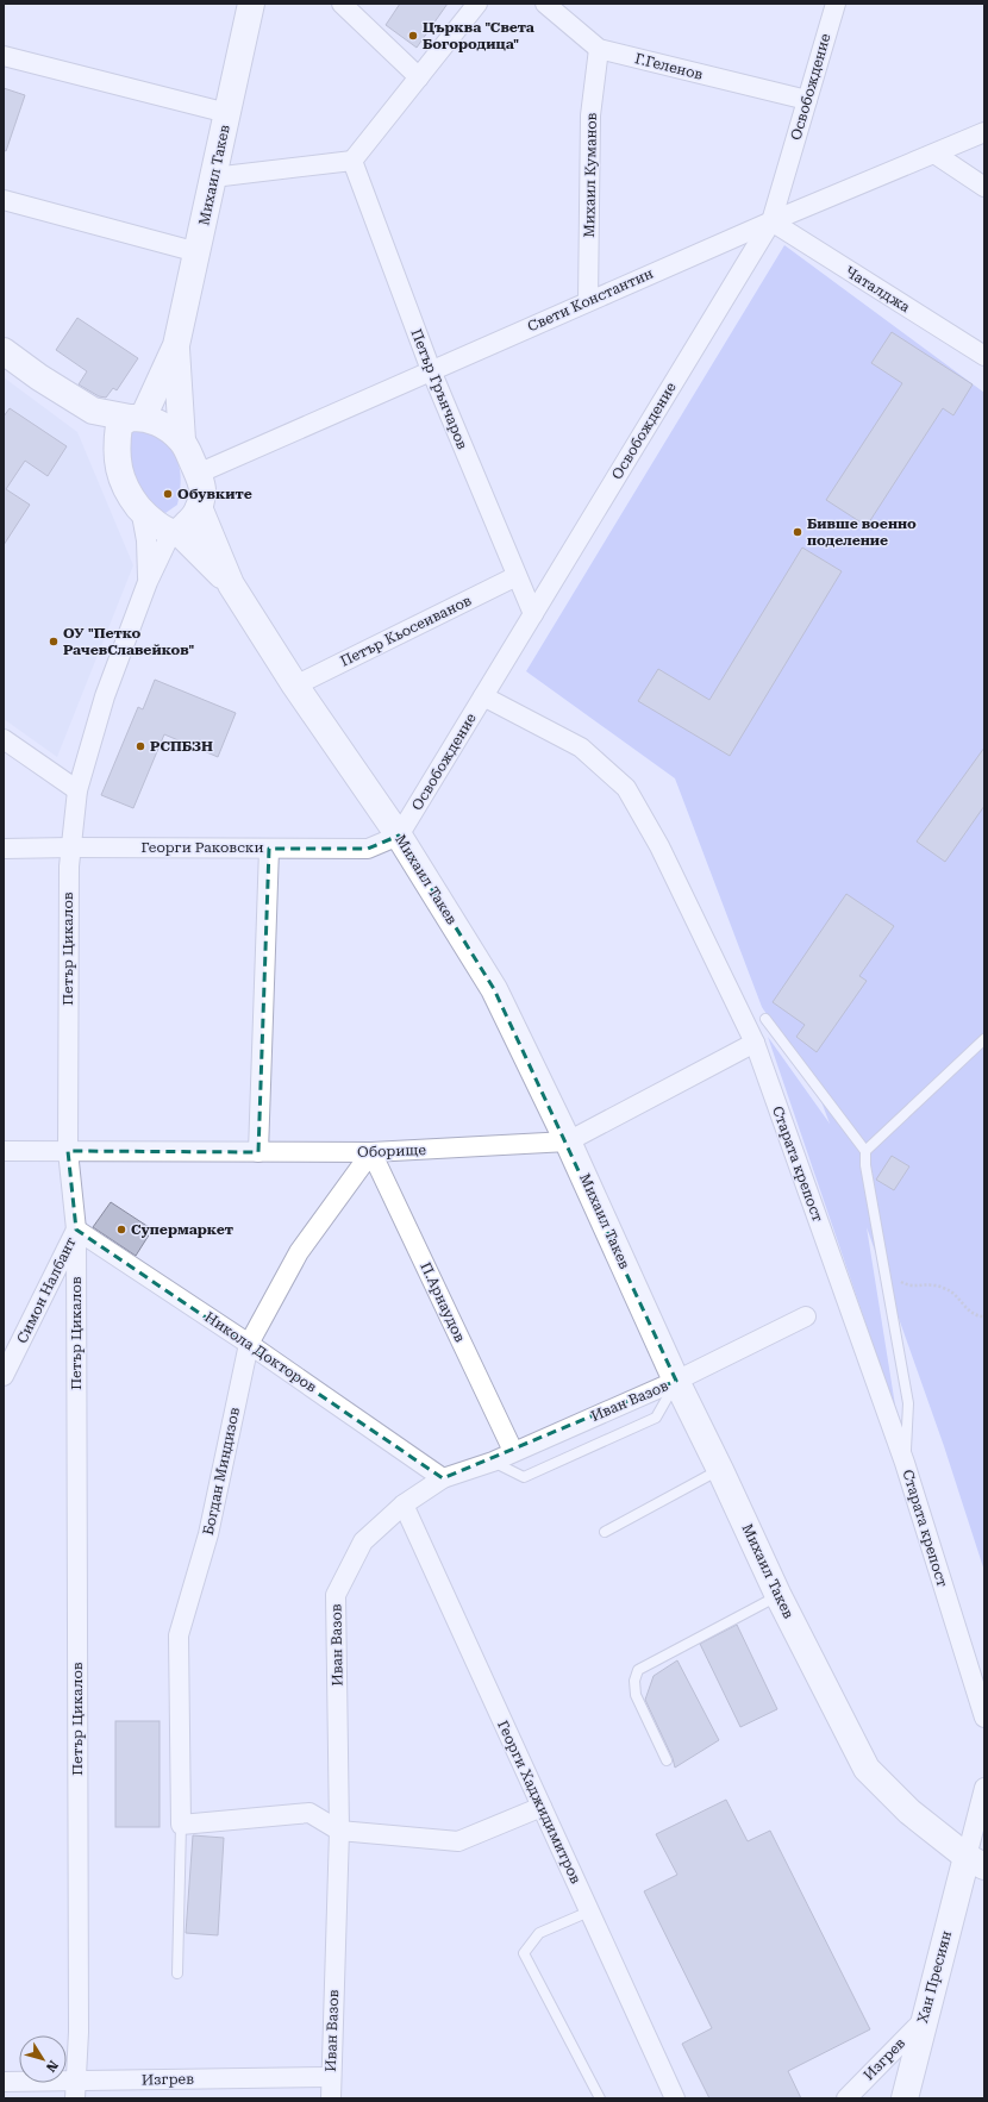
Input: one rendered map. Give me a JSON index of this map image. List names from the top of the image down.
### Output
{
  "streets": {
    "main road": ["Михаил Такев", "Хан Пресиян"],
    "street": [
      "Г.Геленов",
      "Освобождение",
      "Михаил Куманов",
      "Чаталджа",
      "Свети Константин",
      "Петър Грънчаров",
      "Петър Кьосеиванов",
      "Георги Раковски",
      "Петър Цикалов",
      "Оборище",
      "Старата крепост",
      "Симон Налбант",
      "П.Арнаудов",
      "Никола Докторов",
      "Иван Вазов",
      "Богдан Миндизов",
      "Георги Хаджидимитров",
      "Изгрев"
    ]
  },
  "crossings": [
    ["Г.Геленов", "Освобождение"],
    ["Г.Геленов", "Михаил Куманов"],
    ["Освобождение", "Михаил Такев"],
    ["Освобождение", "Чаталджа"],
    ["Освобождение", "Свети Константин"],
    ["Освобождение", "Петър Грънчаров"],
    ["Освобождение", "Георги Раковски"],
    ["Освобождение", "Старата крепост"],
    ["Михаил Такев", "Свети Константин"],
    ["Михаил Такев", "Петър Кьосеиванов"],
    ["Михаил Такев", "Георги Раковски"],
    ["Михаил Такев", "Петър Цикалов"],
    ["Михаил Такев", "Оборище"],
    ["Михаил Такев", "Иван Вазов"],
    ["Михаил Такев", "Хан Пресиян"],
    ["Михаил Куманов", "Свети Константин"],
    ["Чаталджа", "Свети Константин"],
    ["Свети Константин", "Петър Грънчаров"],
    ["Свети Константин", "Петър Цикалов"],
    ["Петър Грънчаров", "Петър Кьосеиванов"],
    ["Георги Раковски", "Петър Цикалов"],
    ["Петър Цикалов", "Оборище"],
    ["Петър Цикалов", "Симон Налбант"],
    ["Петър Цикалов", "Никола Докторов"],
    ["Петър Цикалов", "Изгрев"],
    ["Оборище", "Старата крепост"],
    ["Оборище", "П.Арнаудов"],
    ["Оборище", "Богдан Миндизов"],
    ["Симон Налбант", "Никола Докторов"],
    ["П.Арнаудов", "Иван Вазов"],
    ["П.Арнаудов", "Богдан Миндизов"],
    ["Никола Докторов", "Иван Вазов"],
    ["Никола Докторов", "Богдан Миндизов"],
    ["Иван Вазов", "Георги Хаджидимитров"],
    ["Иван Вазов", "Изгрев"],
    ["Хан Пресиян", "Изгрев"]
  ],
  "places": [
    "Църква \"Света Богородица\"",
    "Обувките",
    "Бивше военно поделение",
    "ОУ \"Петко РачевСлавейков\"",
    "РСПБЗН",
    "Супермаркет"
  ],
  "north": "bottom right"
}
